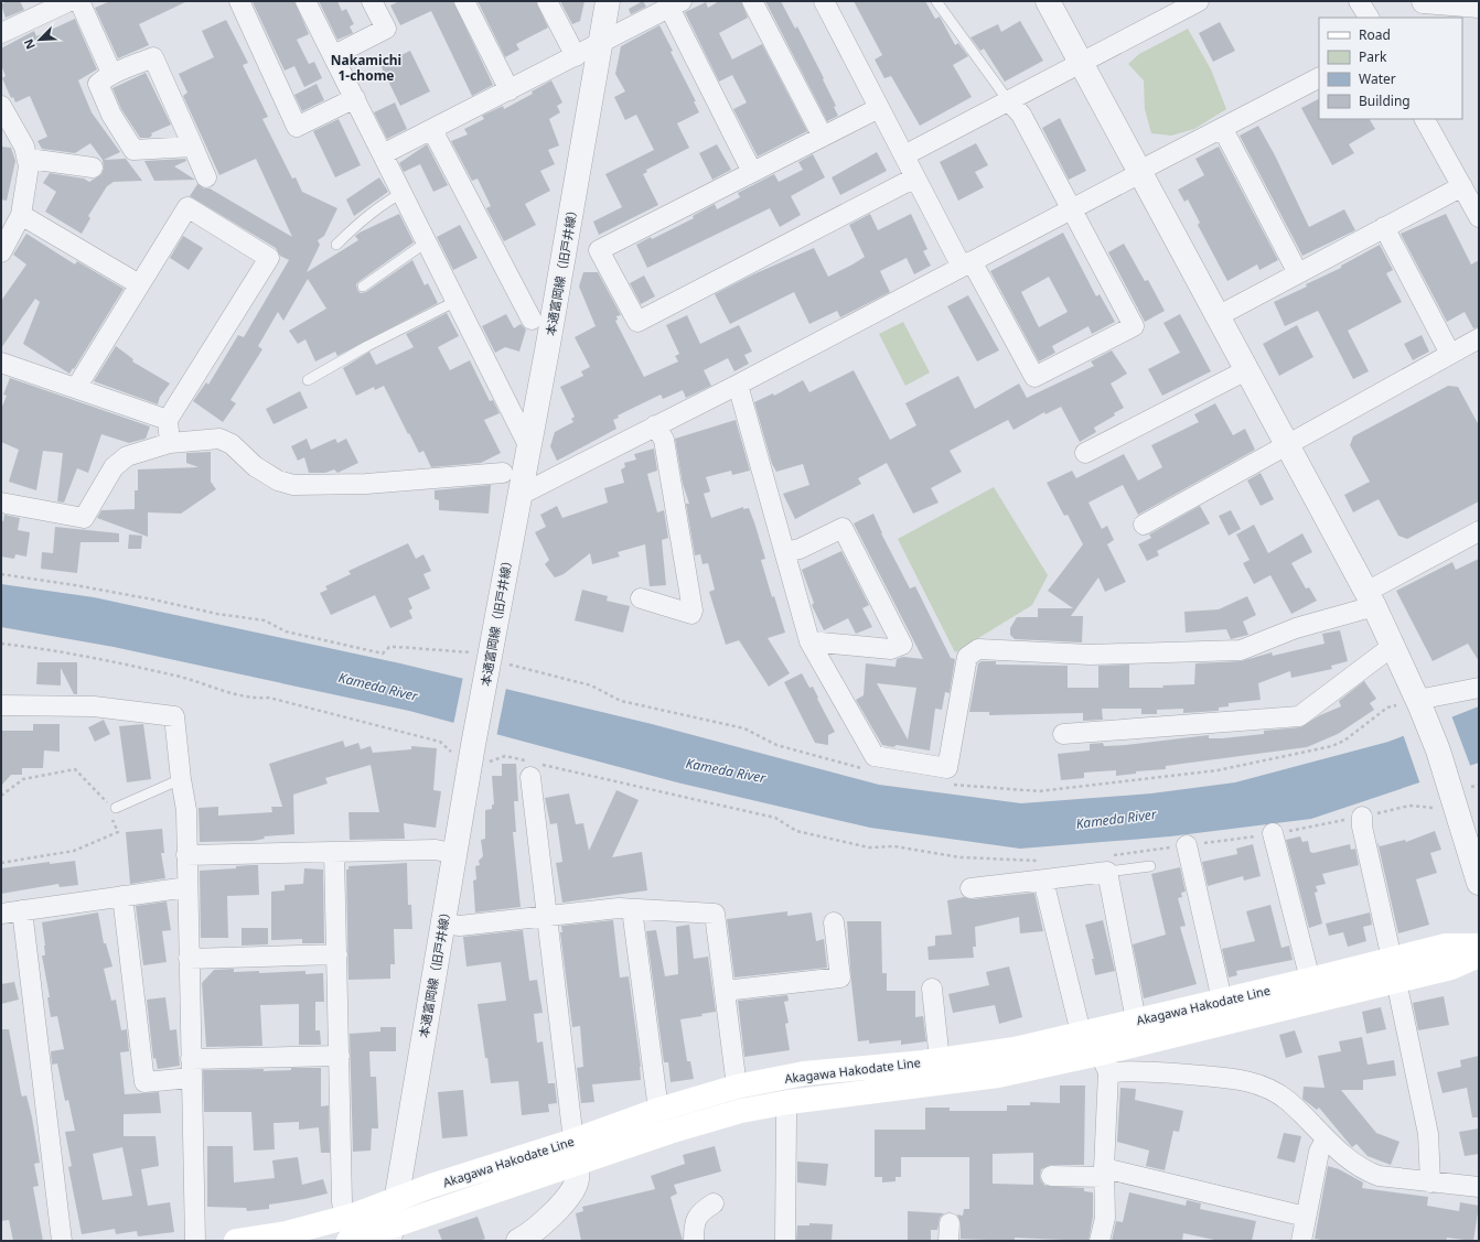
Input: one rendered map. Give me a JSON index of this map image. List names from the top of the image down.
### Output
{
  "streets": {
    "main road": ["Akagawa Hakodate Line"],
    "street": ["本通富岡線（旧戸井線）"]
  },
  "crossings": [
    ["本通富岡線（旧戸井線）", "Akagawa Hakodate Line"]
  ],
  "districts": ["Nakamichi 1-chome"],
  "water": ["Kameda River"],
  "legend": [
    "Road",
    "Park",
    "Water",
    "Building"
  ],
  "north": "bottom left"
}
